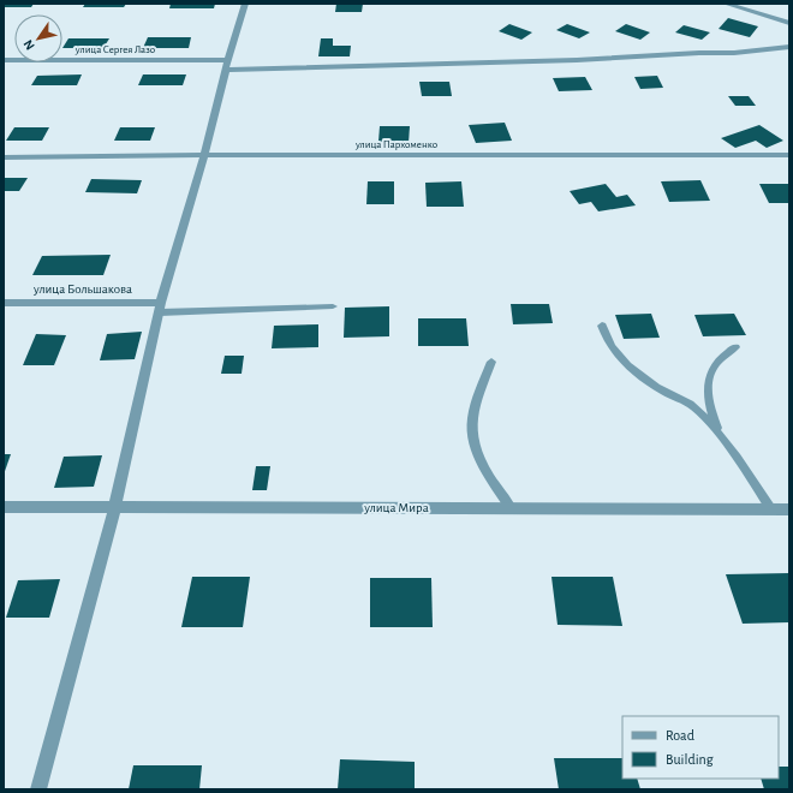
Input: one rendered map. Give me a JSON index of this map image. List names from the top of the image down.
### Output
{
  "streets": {
    "street": [
      "улица Сергея Лазо",
      "улица Пархоменко",
      "улица Большакова",
      "улица Мира"
    ]
  },
  "legend": ["Road", "Building"],
  "north": "bottom left"
}
